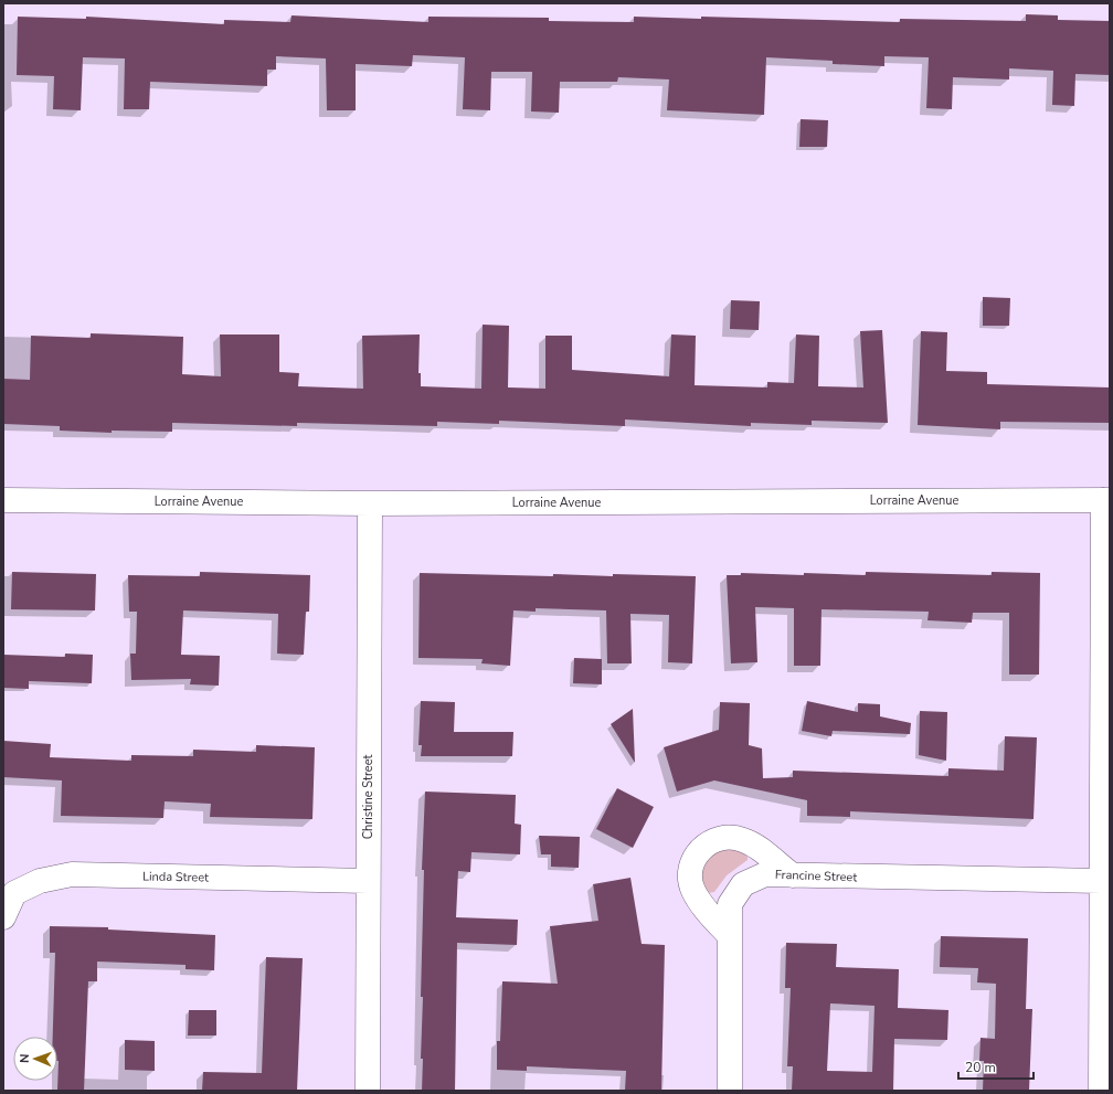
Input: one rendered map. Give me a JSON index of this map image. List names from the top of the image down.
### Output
{
  "streets": {
    "street": [
      "Lorraine Avenue",
      "Christine Street",
      "Francine Street",
      "Linda Street"
    ]
  },
  "crossings": [
    ["Lorraine Avenue", "Christine Street"],
    ["Christine Street", "Linda Street"]
  ],
  "scale_bar": "20 m",
  "north": "left"
}
